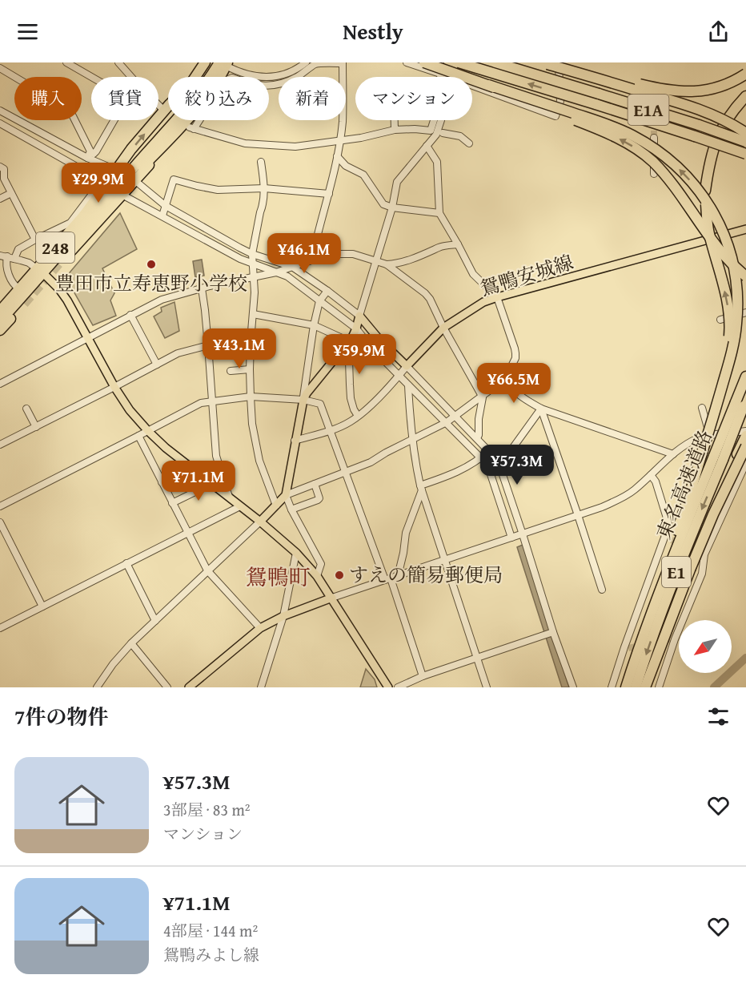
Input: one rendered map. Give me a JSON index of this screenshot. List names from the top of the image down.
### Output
{
  "streets": {
    "highway": [
      "E1A",
      "248",
      "東名高速道路",
      "E1"
    ],
    "main road": ["鴛鴨安城線"]
  },
  "districts": ["鴛鴨町"],
  "places": ["豊田市立寿恵野小学校", "すえの簡易郵便局"],
  "north": "bottom left",
  "page": {
    "header": "Nestly",
    "chip": [
      "購入",
      "賃貸",
      "絞り込み",
      "新着",
      "マンション"
    ],
    "price": [
      "¥29.9M",
      "¥46.1M",
      "¥43.1M",
      "¥59.9M",
      "¥66.5M",
      "¥57.3M",
      "¥71.1M"
    ],
    "heading": "7件の物件",
    "list": [
      {
        "name": "¥57.3M",
        "note": "3部屋 · 83 m² · マンション"
      },
      {
        "name": "¥71.1M",
        "note": "4部屋 · 144 m² · 鴛鴨みよし線"
      }
    ]
  }
}
